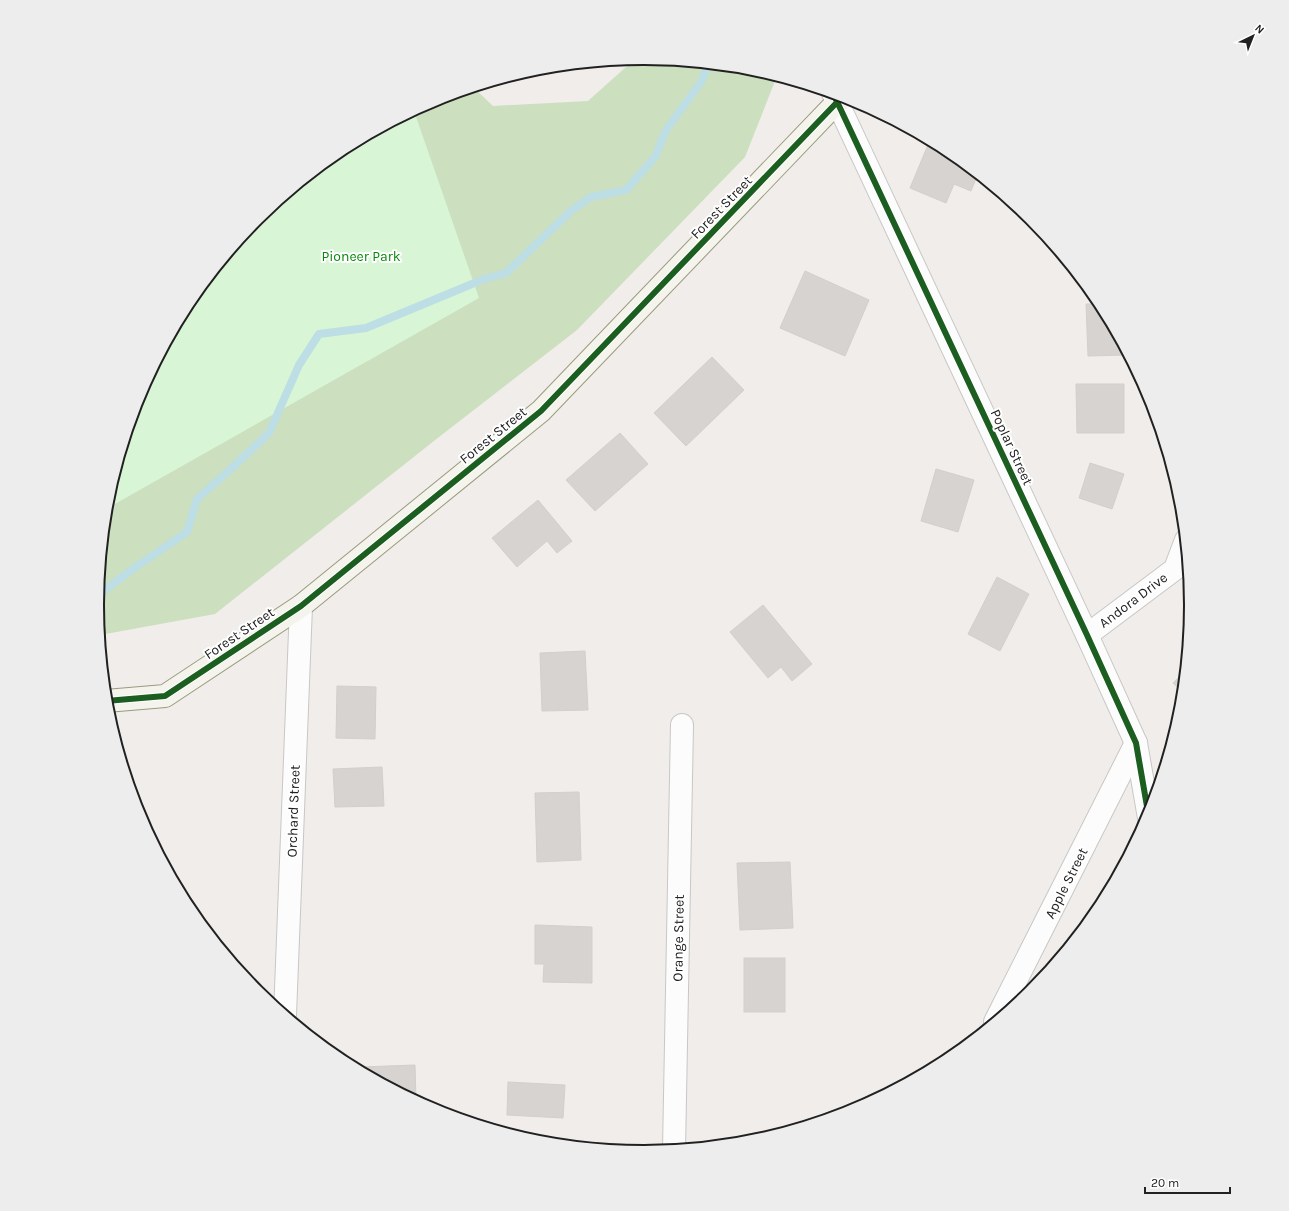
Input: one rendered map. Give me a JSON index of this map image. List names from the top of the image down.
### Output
{
  "streets": {
    "street": [
      "Forest Street",
      "Poplar Street",
      "Andora Drive",
      "Orchard Street",
      "Apple Street",
      "Orange Street"
    ]
  },
  "crossings": [
    ["Forest Street", "Orchard Street"],
    ["Poplar Street", "Andora Drive"],
    ["Poplar Street", "Apple Street"]
  ],
  "parks": ["Pioneer Park"],
  "scale_bar": "20 m",
  "north": "top right"
}
